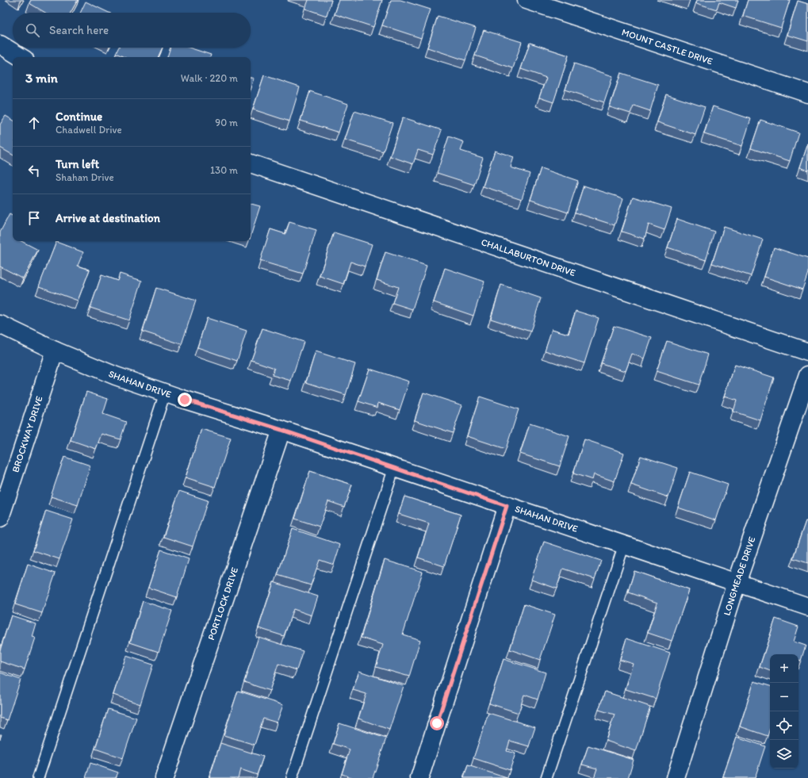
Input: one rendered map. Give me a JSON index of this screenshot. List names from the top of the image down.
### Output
{
  "streets": {
    "street": [
      "MOUNT CASTLE DRIVE",
      "CHALLABURTON DRIVE",
      "SHAHAN DRIVE",
      "BROCKWAY DRIVE",
      "LONGMEADE DRIVE",
      "PORTLOCK DRIVE"
    ]
  },
  "crossings": [
    ["SHAHAN DRIVE", "BROCKWAY DRIVE"],
    ["SHAHAN DRIVE", "LONGMEADE DRIVE"],
    ["SHAHAN DRIVE", "PORTLOCK DRIVE"]
  ],
  "page": {
    "search": "Search here",
    "heading": ["3 min", "Walk · 220 m"],
    "list": [
      ["Continue", "Chadwell Drive", "90 m"],
      ["Turn left", "Shahan Drive", "130 m"],
      "Arrive at destination"
    ],
    "map_buttons": ["+", "−"]
  }
}
